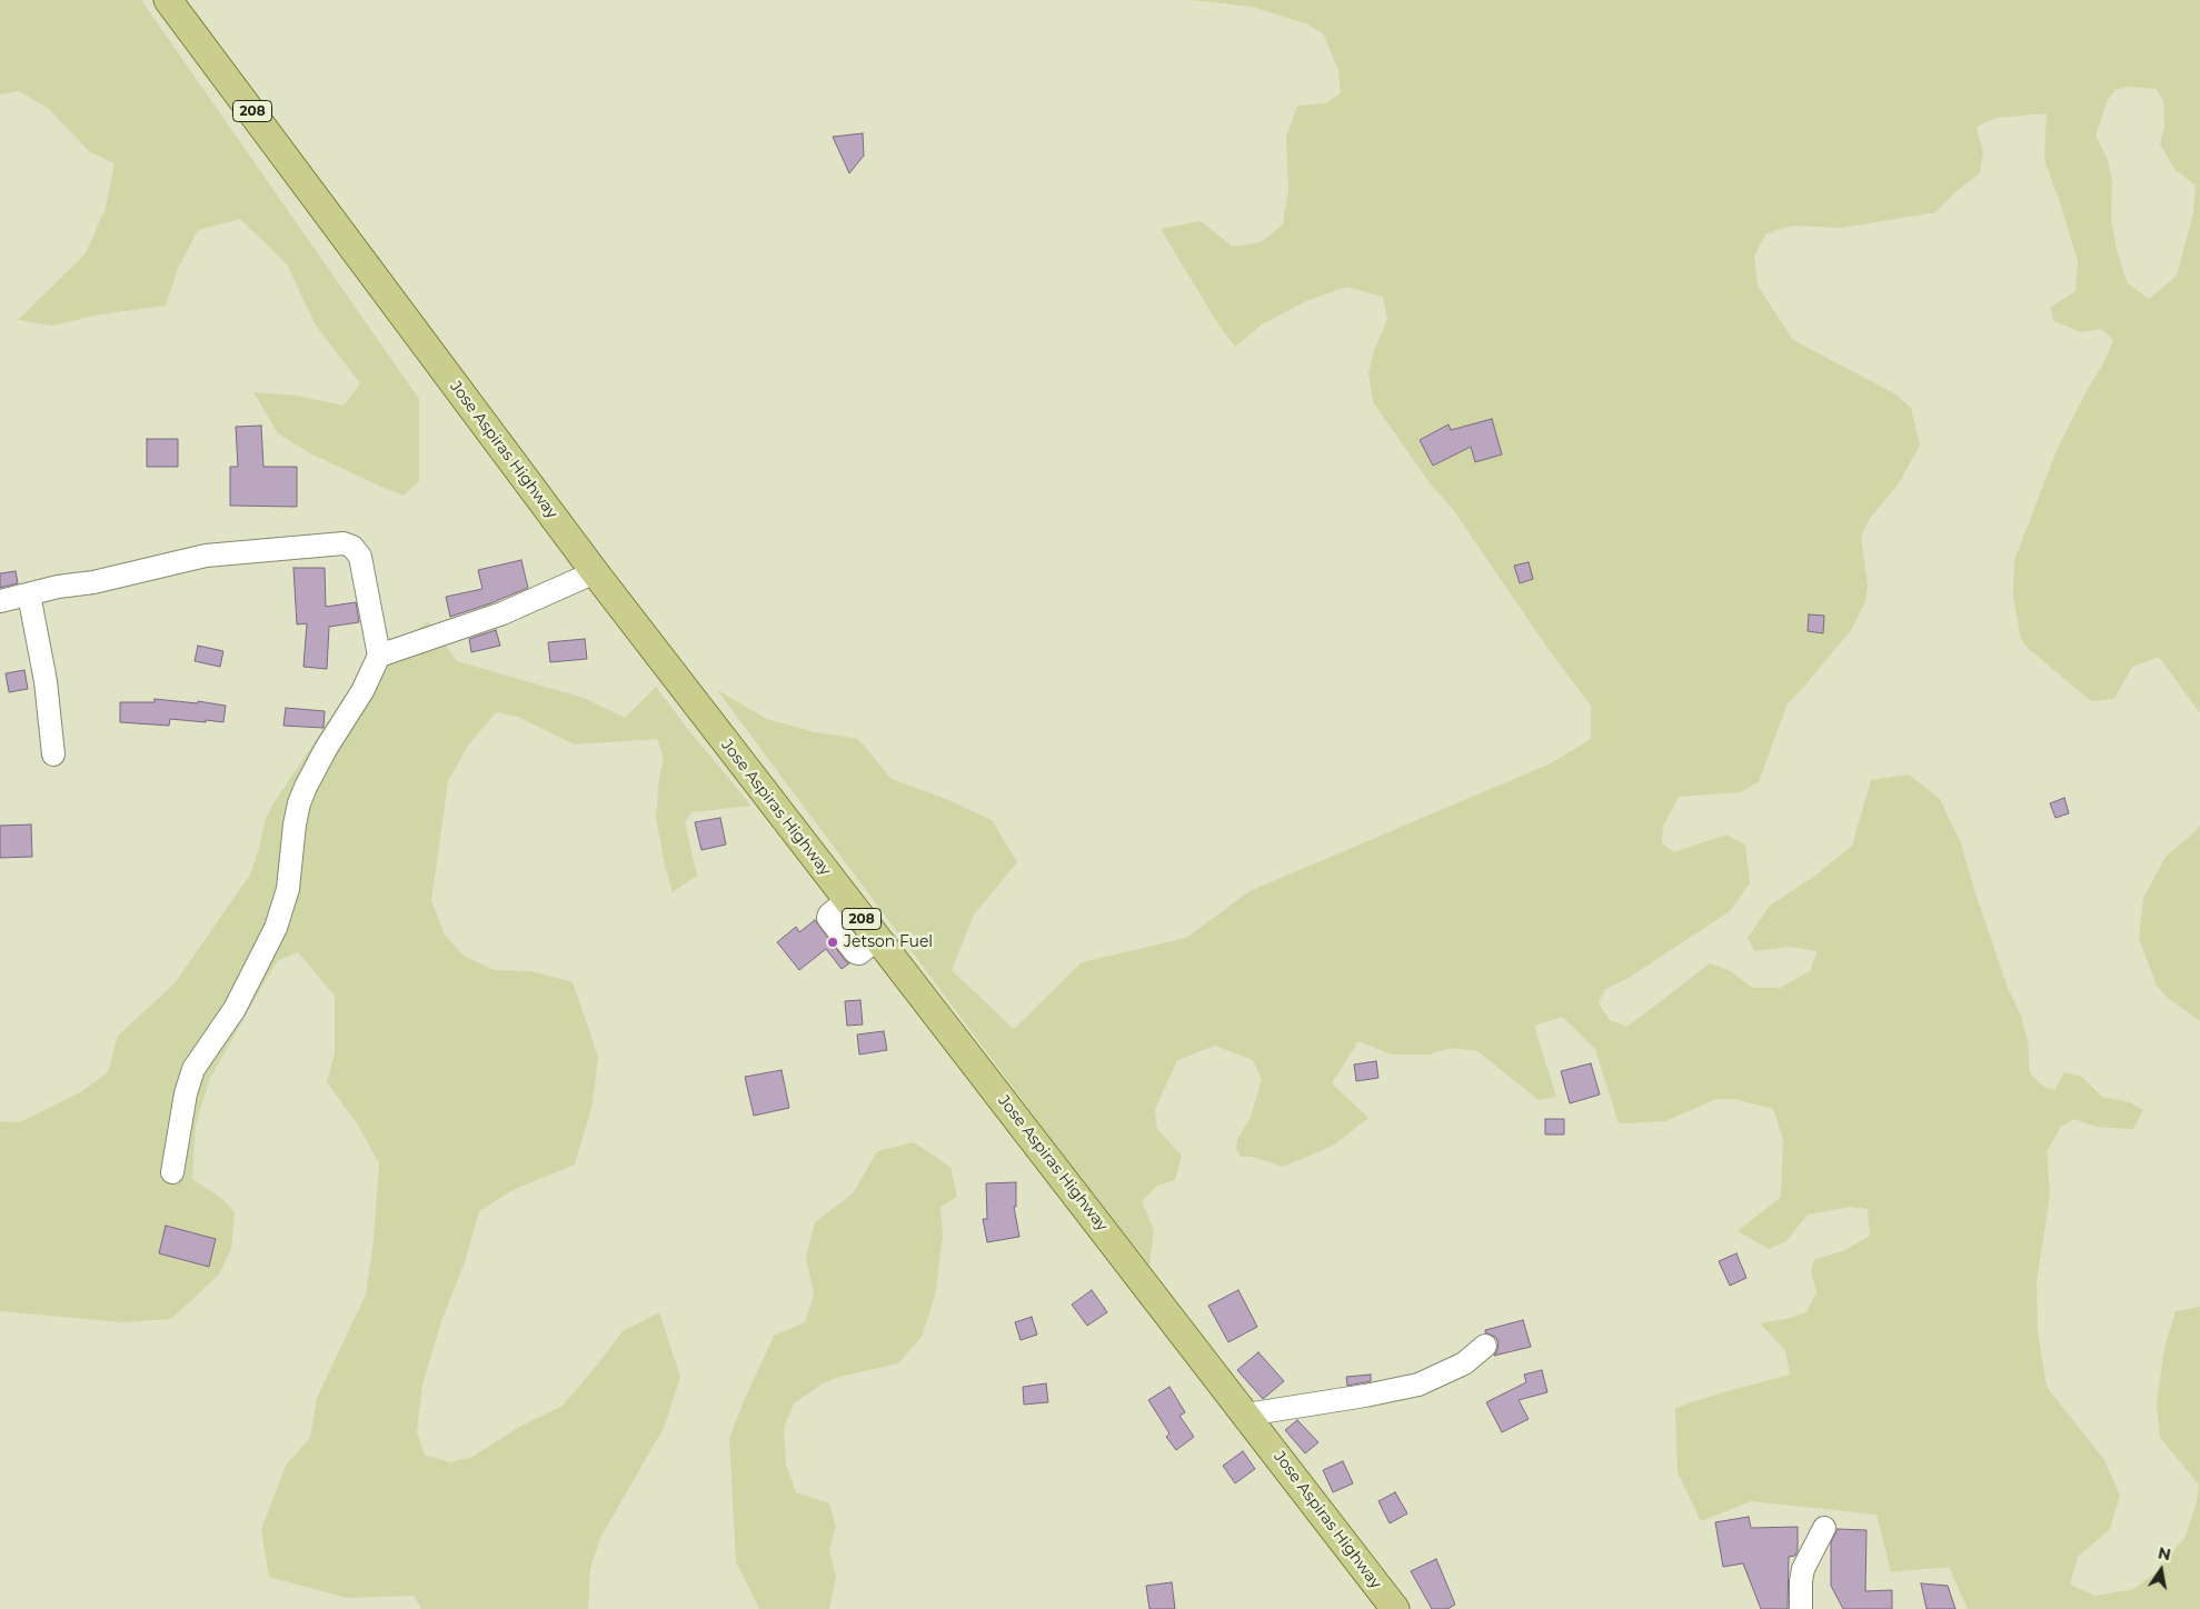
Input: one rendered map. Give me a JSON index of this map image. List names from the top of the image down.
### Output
{
  "streets": {
    "main road": ["208", "Jose Aspiras Highway"]
  },
  "places": ["Jetson Fuel"],
  "north": "top"
}
